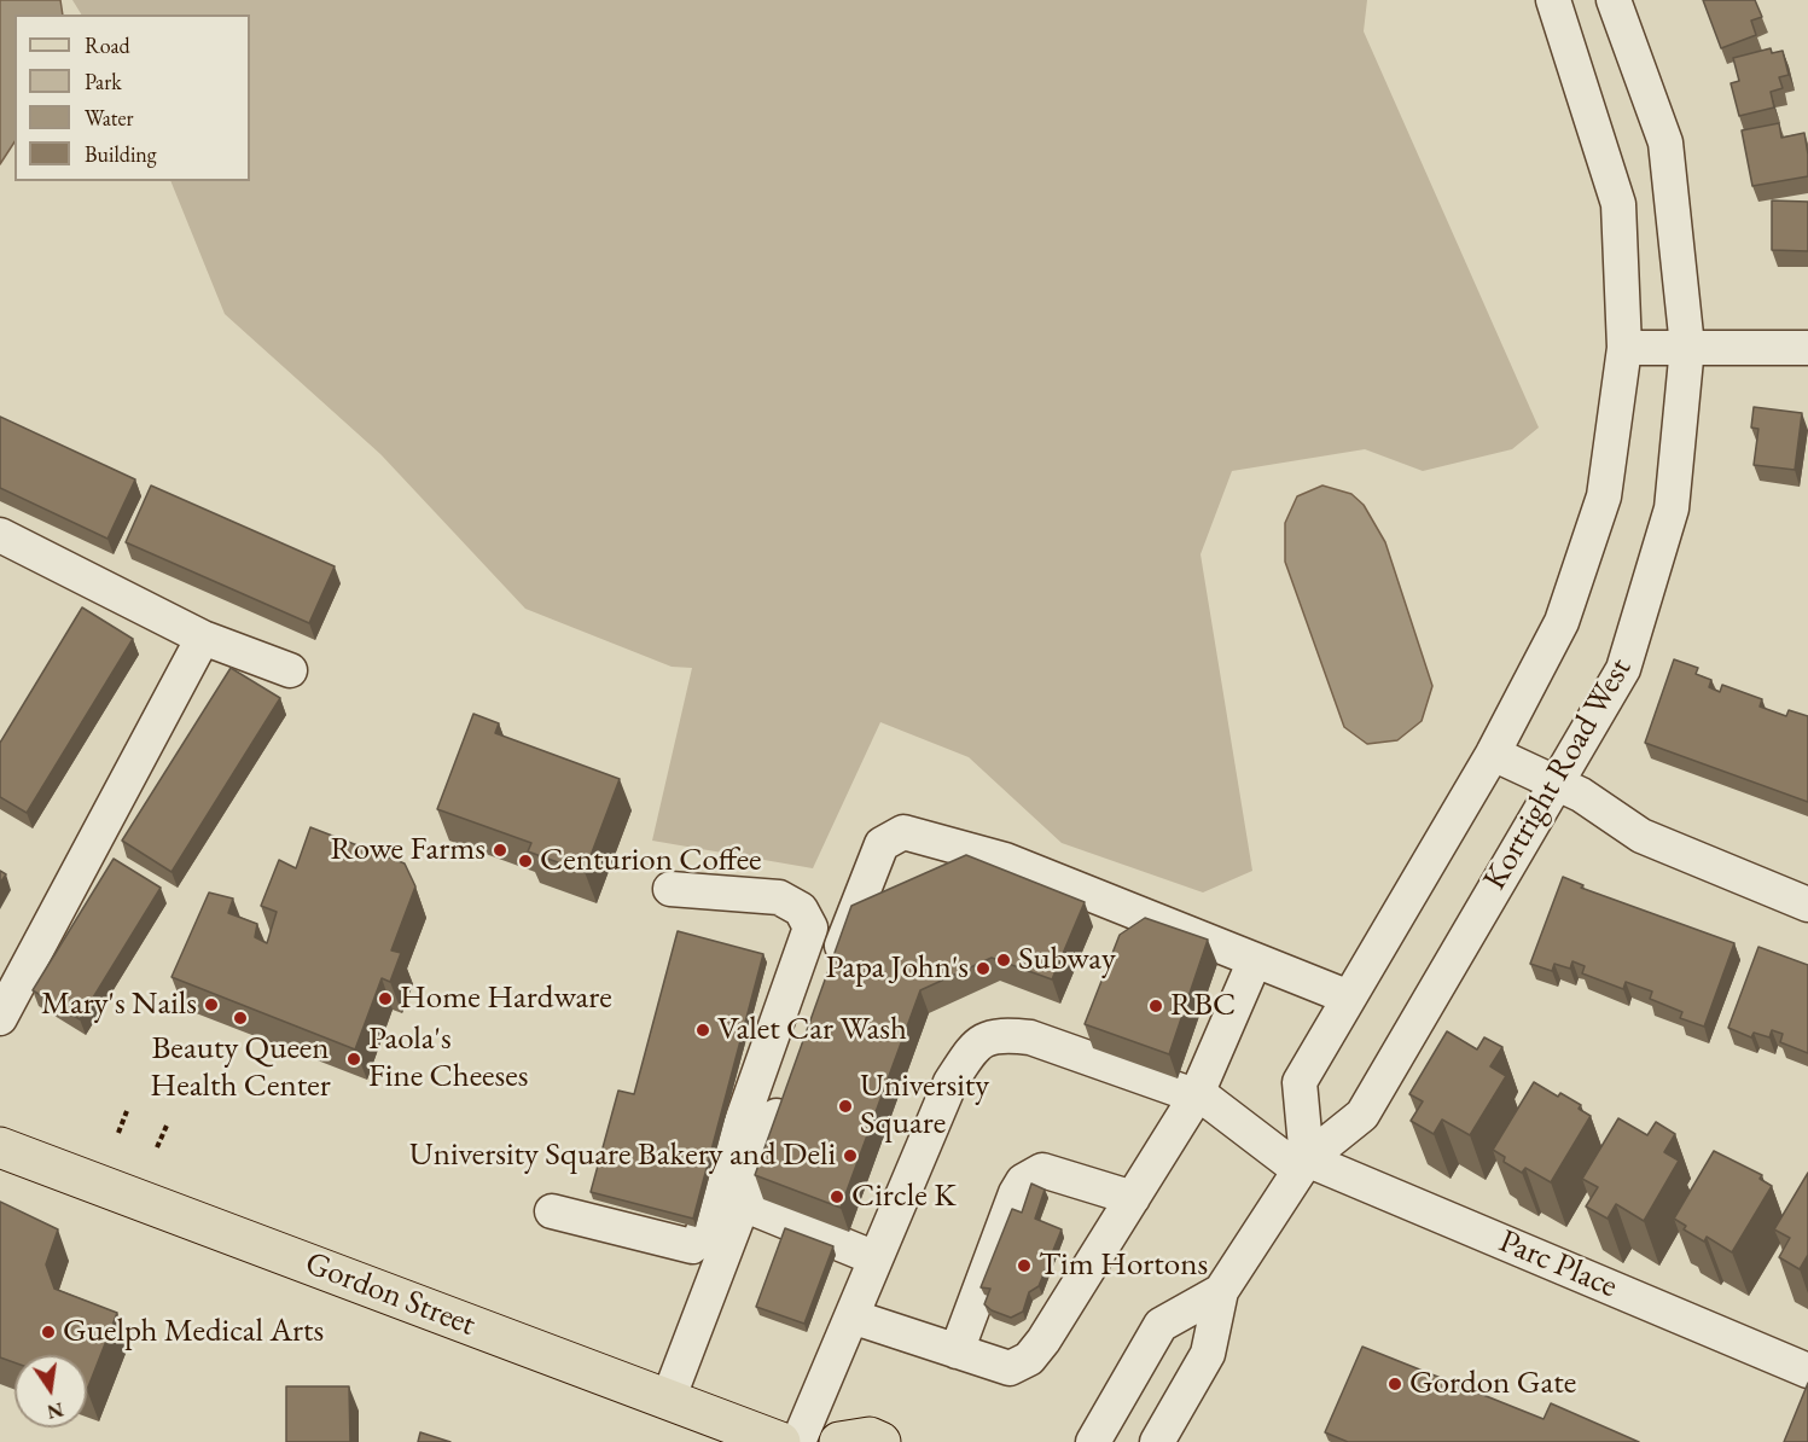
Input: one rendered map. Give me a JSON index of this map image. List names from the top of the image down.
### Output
{
  "streets": {
    "main road": ["Gordon Street"],
    "street": ["Kortright Road West", "Parc Place"]
  },
  "crossings": [
    ["Kortright Road West", "Parc Place"]
  ],
  "places": [
    "Rowe Farms",
    "Centurion Coffee",
    "Subway",
    "Papa John's",
    "Home Hardware",
    "Mary's Nails",
    "RBC",
    "Beauty Queen Health Center",
    "Valet Car Wash",
    "Paola's Fine Cheeses",
    "University Square",
    "University Square Bakery and Deli",
    "Circle K",
    "Tim Hortons",
    "Guelph Medical Arts",
    "Gordon Gate"
  ],
  "legend": [
    "Road",
    "Park",
    "Water",
    "Building"
  ],
  "north": "bottom"
}
